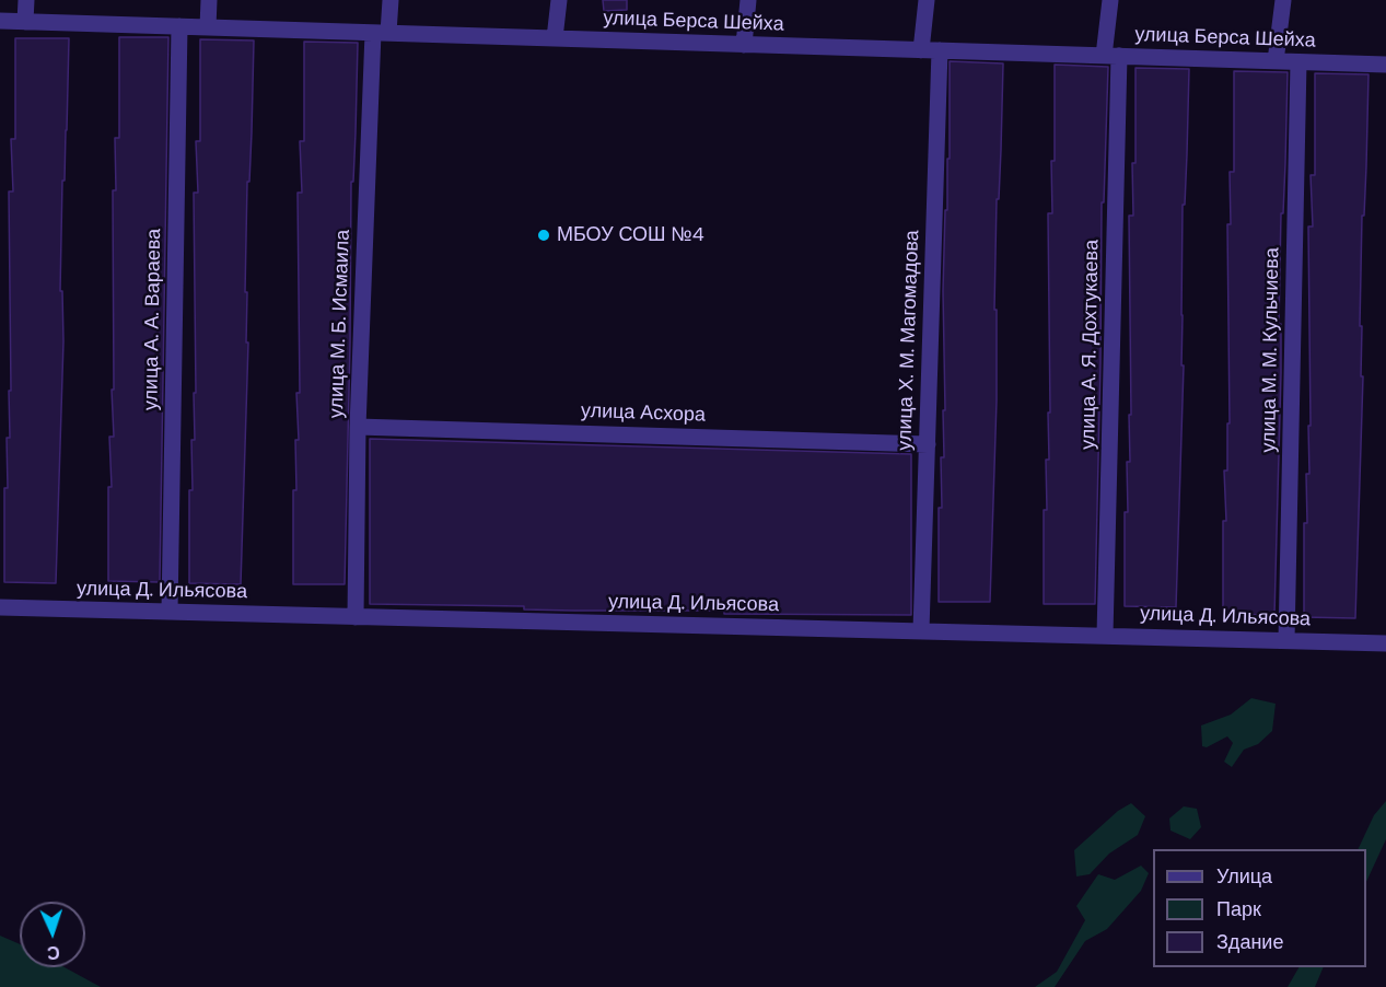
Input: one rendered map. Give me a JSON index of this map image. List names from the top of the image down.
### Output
{
  "streets": {
    "street": [
      "улица Берса Шейха",
      "улица А. А. Вараева",
      "улица М. Б. Исмаила",
      "улица Х. М. Магомадова",
      "улица А. Я. Дохтукаева",
      "улица М. М. Кульчиева",
      "улица Асхора",
      "улица Д. Ильясова"
    ]
  },
  "crossings": [
    ["улица Берса Шейха", "улица А. А. Вараева"],
    ["улица Берса Шейха", "улица М. Б. Исмаила"],
    ["улица Берса Шейха", "улица Х. М. Магомадова"],
    ["улица Берса Шейха", "улица А. Я. Дохтукаева"],
    ["улица Берса Шейха", "улица М. М. Кульчиева"],
    ["улица А. А. Вараева", "улица Д. Ильясова"],
    ["улица М. Б. Исмаила", "улица Асхора"],
    ["улица М. Б. Исмаила", "улица Д. Ильясова"],
    ["улица Х. М. Магомадова", "улица Асхора"],
    ["улица Х. М. Магомадова", "улица Д. Ильясова"],
    ["улица А. Я. Дохтукаева", "улица Д. Ильясова"],
    ["улица М. М. Кульчиева", "улица Д. Ильясова"]
  ],
  "places": ["МБОУ СОШ №4"],
  "legend": ["Улица", "Парк", "Здание"],
  "north": "bottom"
}
